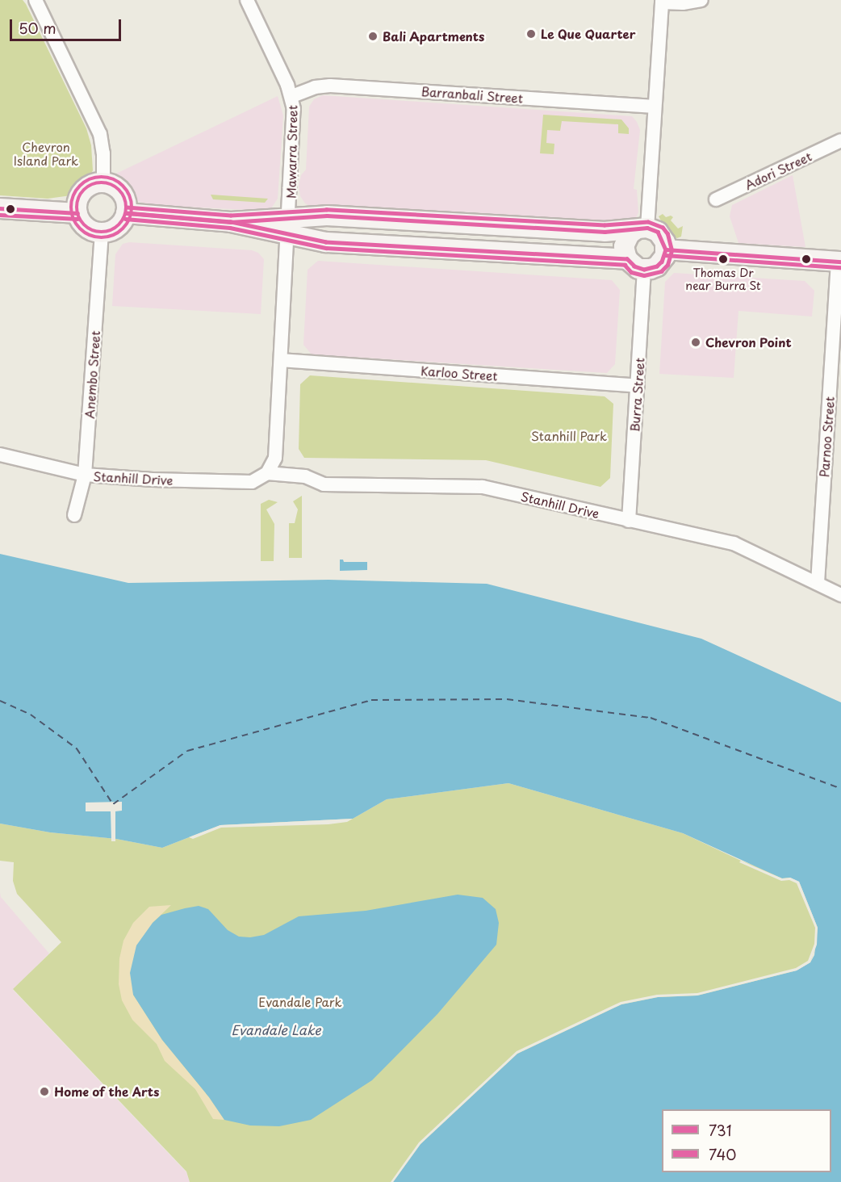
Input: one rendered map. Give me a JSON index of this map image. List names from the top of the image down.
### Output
{
  "streets": {
    "street": [
      "Barranbali Street",
      "Mawarra Street",
      "Adori Street",
      "Karloo Street",
      "Anembo Street",
      "Burra Street",
      "Parnoo Street",
      "Stanhill Drive"
    ]
  },
  "crossings": [
    ["Barranbali Street", "Mawarra Street"],
    ["Mawarra Street", "Karloo Street"],
    ["Mawarra Street", "Stanhill Drive"],
    ["Karloo Street", "Burra Street"],
    ["Anembo Street", "Stanhill Drive"],
    ["Burra Street", "Stanhill Drive"],
    ["Parnoo Street", "Stanhill Drive"]
  ],
  "water": ["Evandale Lake"],
  "parks": ["Chevron Island Park", "Stanhill Park", "Evandale Park"],
  "places": [
    "Le Que Quarter",
    "Bali Apartments",
    "Thomas Dr near Burra St",
    "Chevron Point",
    "Home of the Arts"
  ],
  "lines": ["transit line 740", "transit line 731"],
  "legend": ["731", "740"],
  "scale_bar": "50 m"
}
